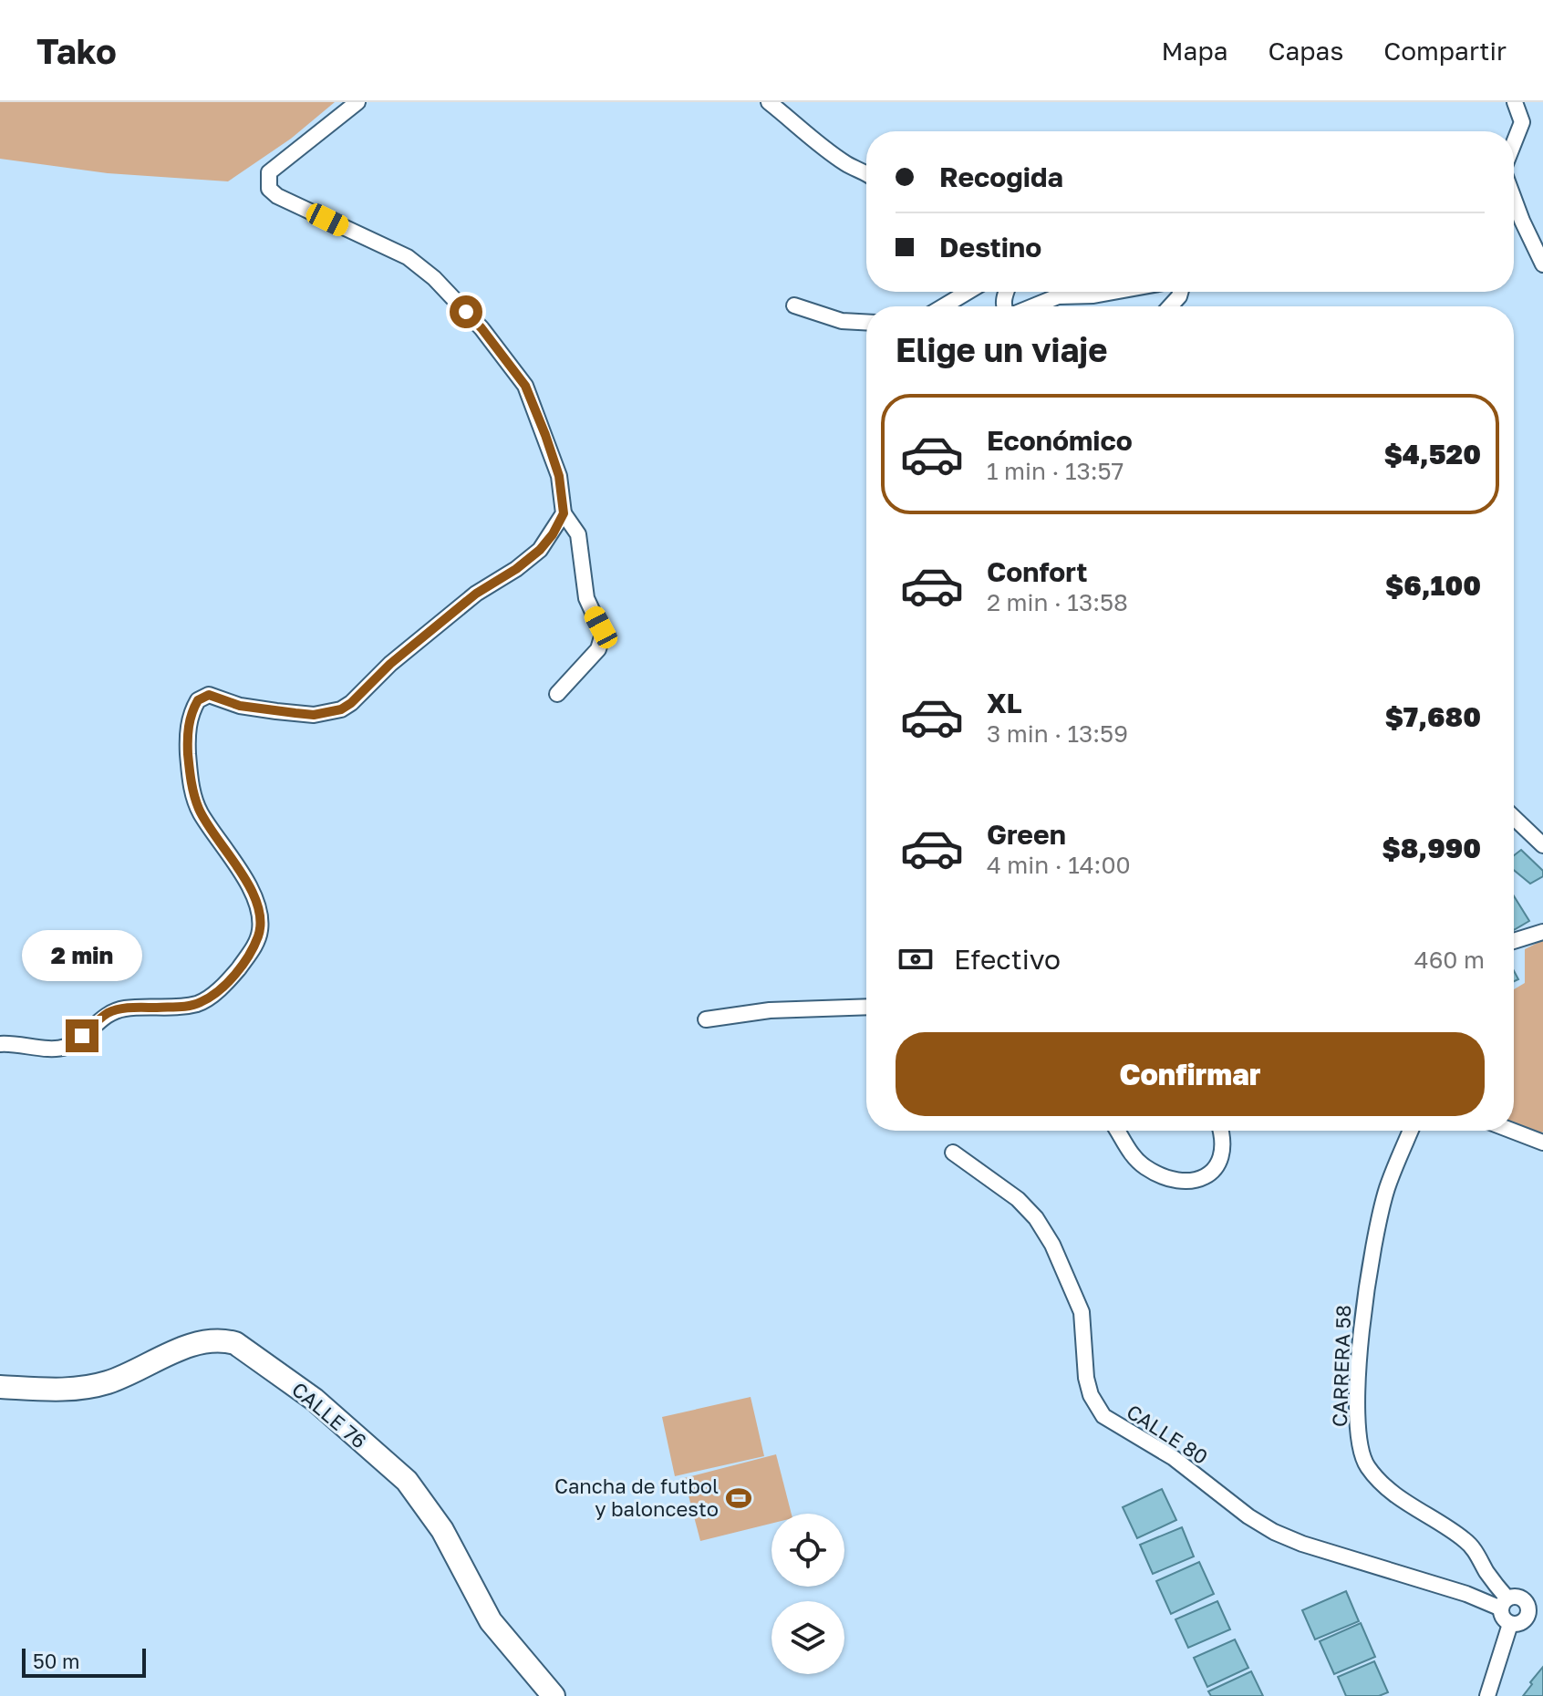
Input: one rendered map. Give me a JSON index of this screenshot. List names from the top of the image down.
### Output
{
  "streets": {
    "street": ["CARRERA 58", "CALLE 76", "CALLE 80"]
  },
  "crossings": [
    ["CARRERA 58", "CALLE 80"]
  ],
  "places": {
    "sports": ["Cancha de futbol y baloncesto"]
  },
  "scale_bar": "50 m",
  "page": {
    "header": "Tako",
    "nav": ["Mapa", "Capas", "Compartir"],
    "banner": ["Recogida", "Destino"],
    "heading": "Elige un viaje",
    "list": [
      {
        "name": "Económico",
        "note": "1 min · 13:57",
        "value": "$4,520"
      },
      {
        "name": "Confort",
        "note": "2 min · 13:58",
        "value": "$6,100"
      },
      {
        "name": "XL",
        "note": "3 min · 13:59",
        "value": "$7,680"
      },
      {
        "name": "Green",
        "note": "4 min · 14:00",
        "value": "$8,990"
      }
    ],
    "pay": ["Efectivo", "460 m"],
    "bubble": "2 min",
    "buttons": "Confirmar",
    "scale": "50 m"
  }
}
